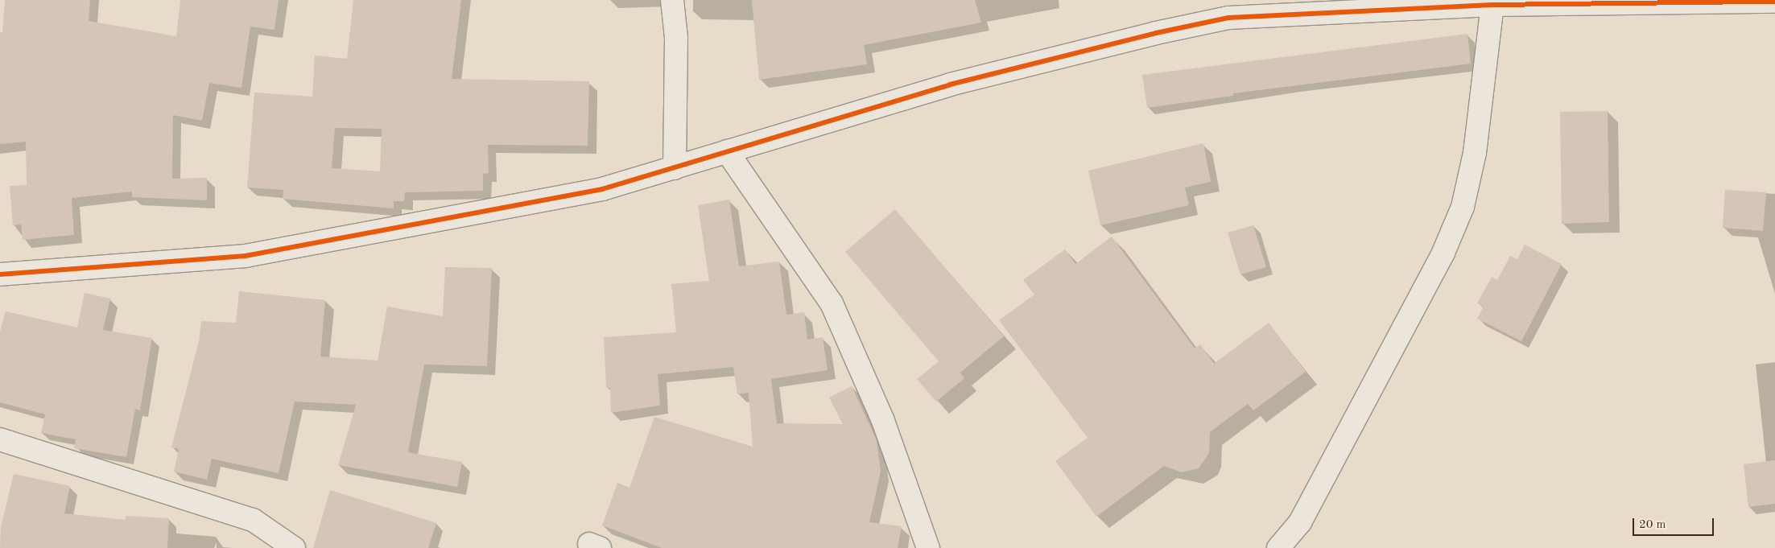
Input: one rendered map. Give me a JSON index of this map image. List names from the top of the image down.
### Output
{
  "scale_bar": "20 m"
}
